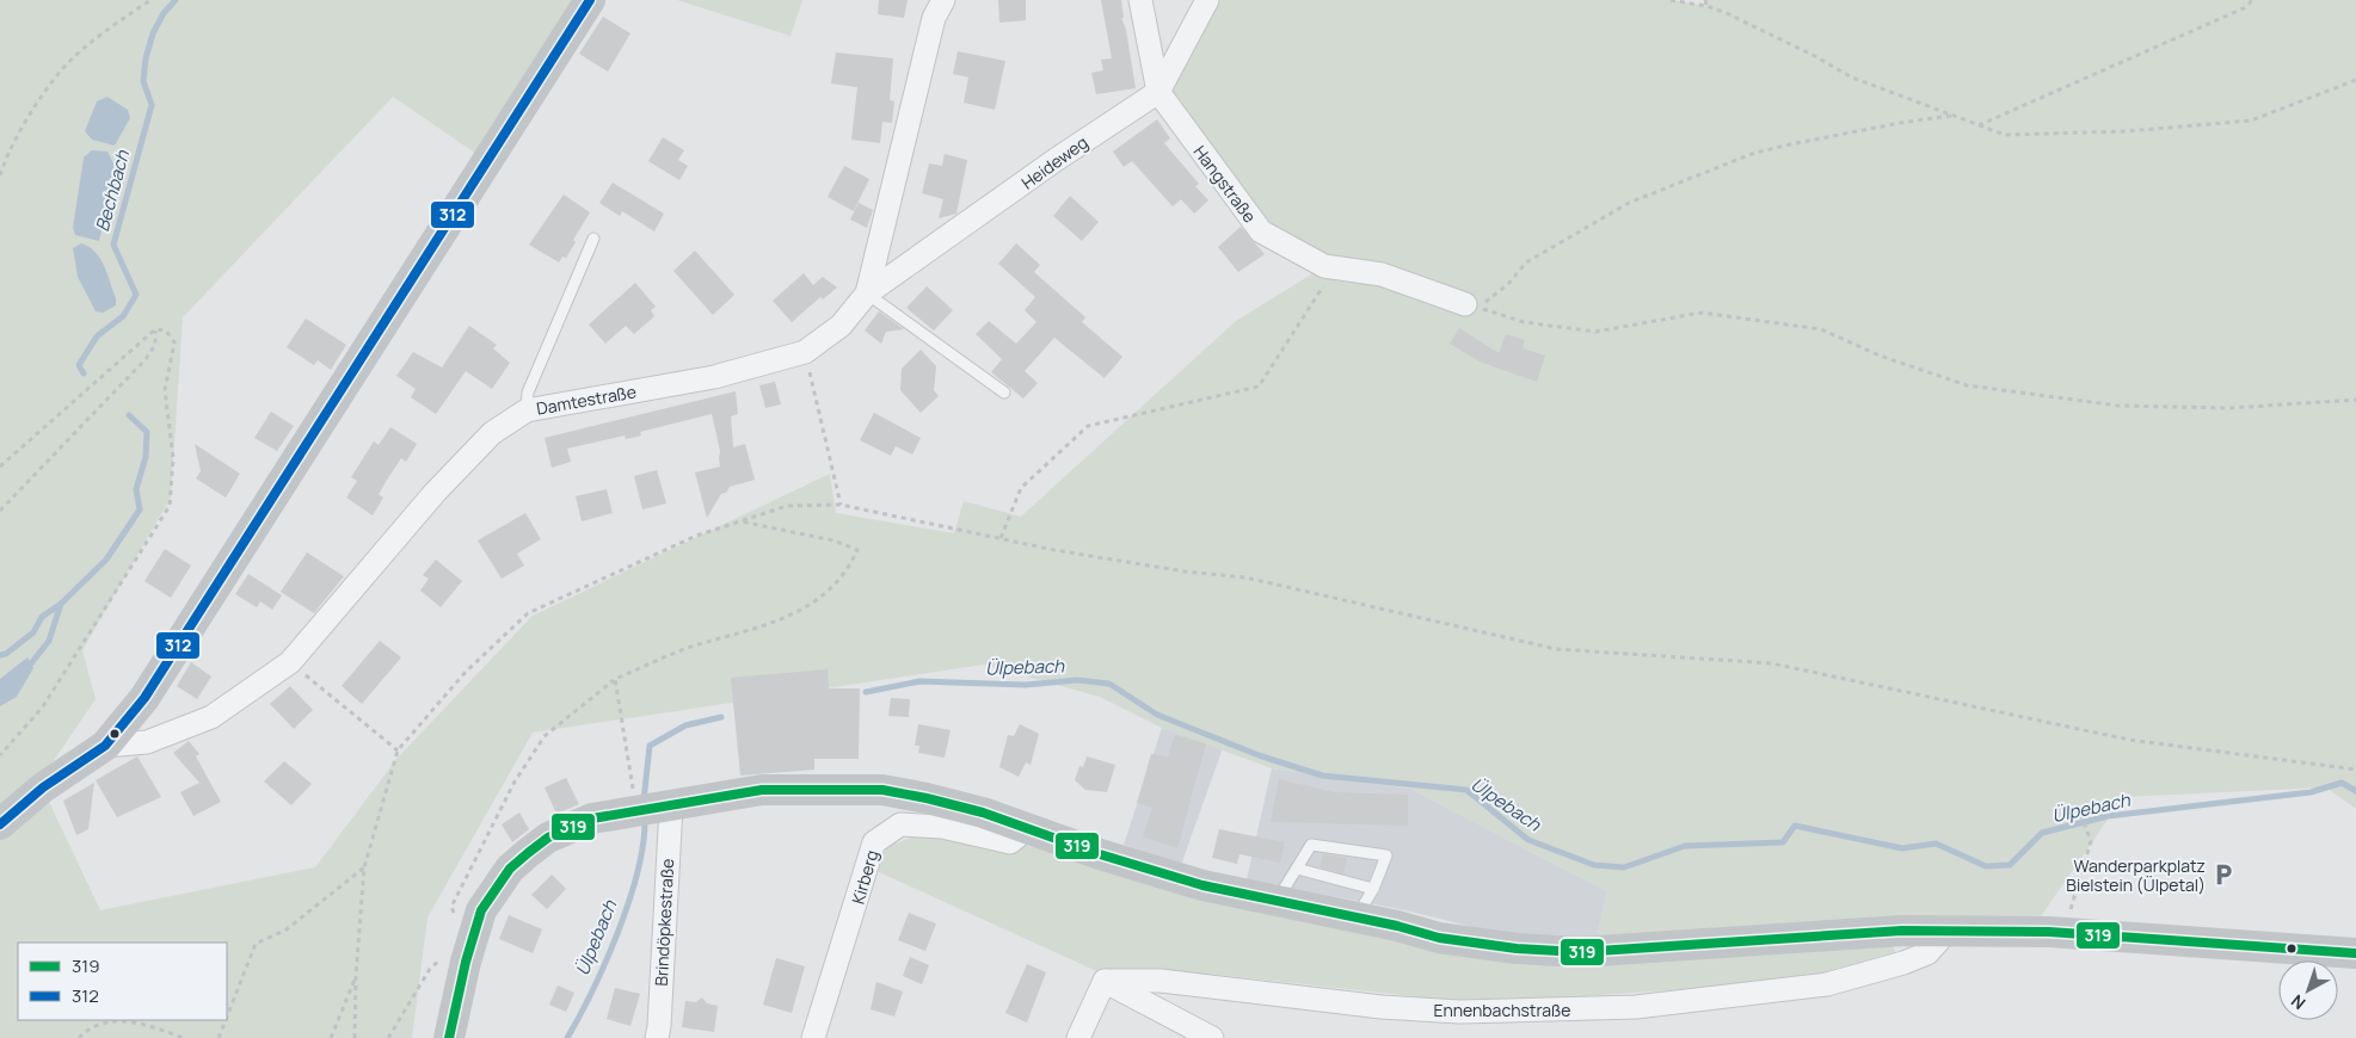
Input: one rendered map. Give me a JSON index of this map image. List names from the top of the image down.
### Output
{
  "streets": {
    "street": [
      "Heideweg",
      "Hangstraße",
      "Damtestraße",
      "Kirberg",
      "Brindöpkestraße",
      "Ennenbachstraße"
    ]
  },
  "crossings": [
    ["Heideweg", "Hangstraße"],
    ["Heideweg", "Damtestraße"]
  ],
  "water": ["Bechbach", "Ülpebach"],
  "places": {
    "parking": ["Wanderparkplatz Bielstein (Ülpetal)"]
  },
  "lines": ["transit line 312", "transit line 319"],
  "legend": ["319", "312"],
  "north": "bottom left"
}
